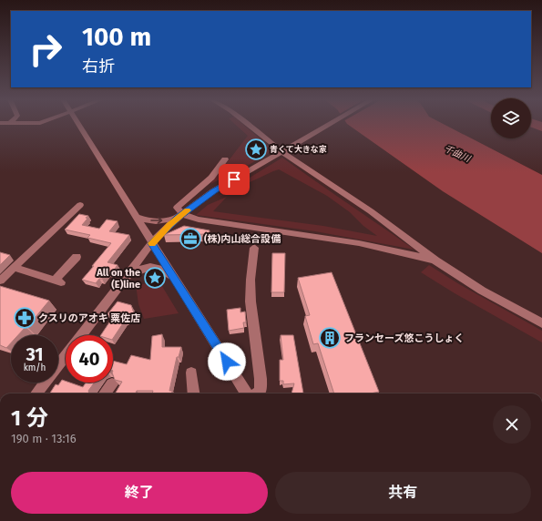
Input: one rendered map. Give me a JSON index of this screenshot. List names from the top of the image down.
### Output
{
  "water": ["千曲川"],
  "places": {
    "place": ["青くて大きな家", "All on the (E)line"],
    "office": ["(株)内山総合設備"],
    "pharmacy": ["クスリのアオキ 粟佐店"],
    "building": ["フランセーズ悠こうしょく"]
  },
  "page": {
    "turn": ["100 m", "右折"],
    "speed": "31 km/h",
    "limit": "40",
    "heading": ["1 分", "190 m · 13:16"],
    "buttons": ["終了", "共有"]
  }
}
